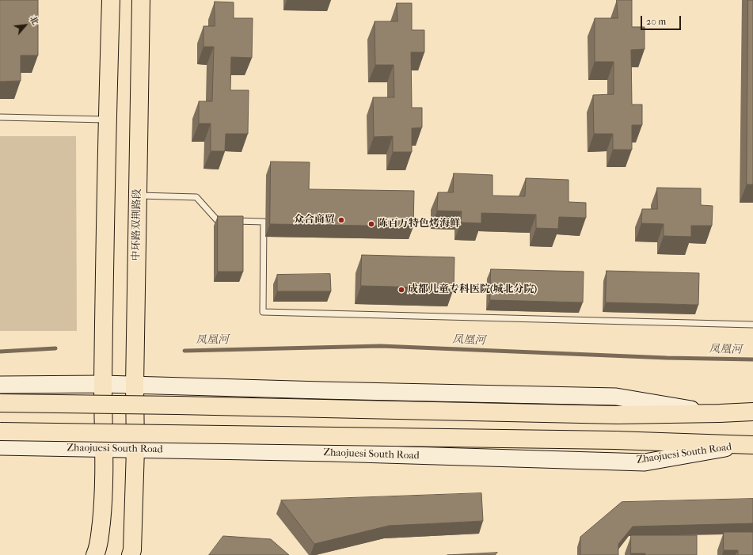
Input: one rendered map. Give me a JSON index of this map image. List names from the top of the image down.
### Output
{
  "streets": {
    "main road": ["中环路双荆路段", "Zhaojuesi South Road"]
  },
  "crossings": [
    ["中环路双荆路段", "Zhaojuesi South Road"]
  ],
  "water": ["凤凰河"],
  "places": ["众合商贸", "陈百万特色烤海鲜", "成都儿童专科医院(城北分院)"],
  "scale_bar": "20 m",
  "north": "top right"
}
